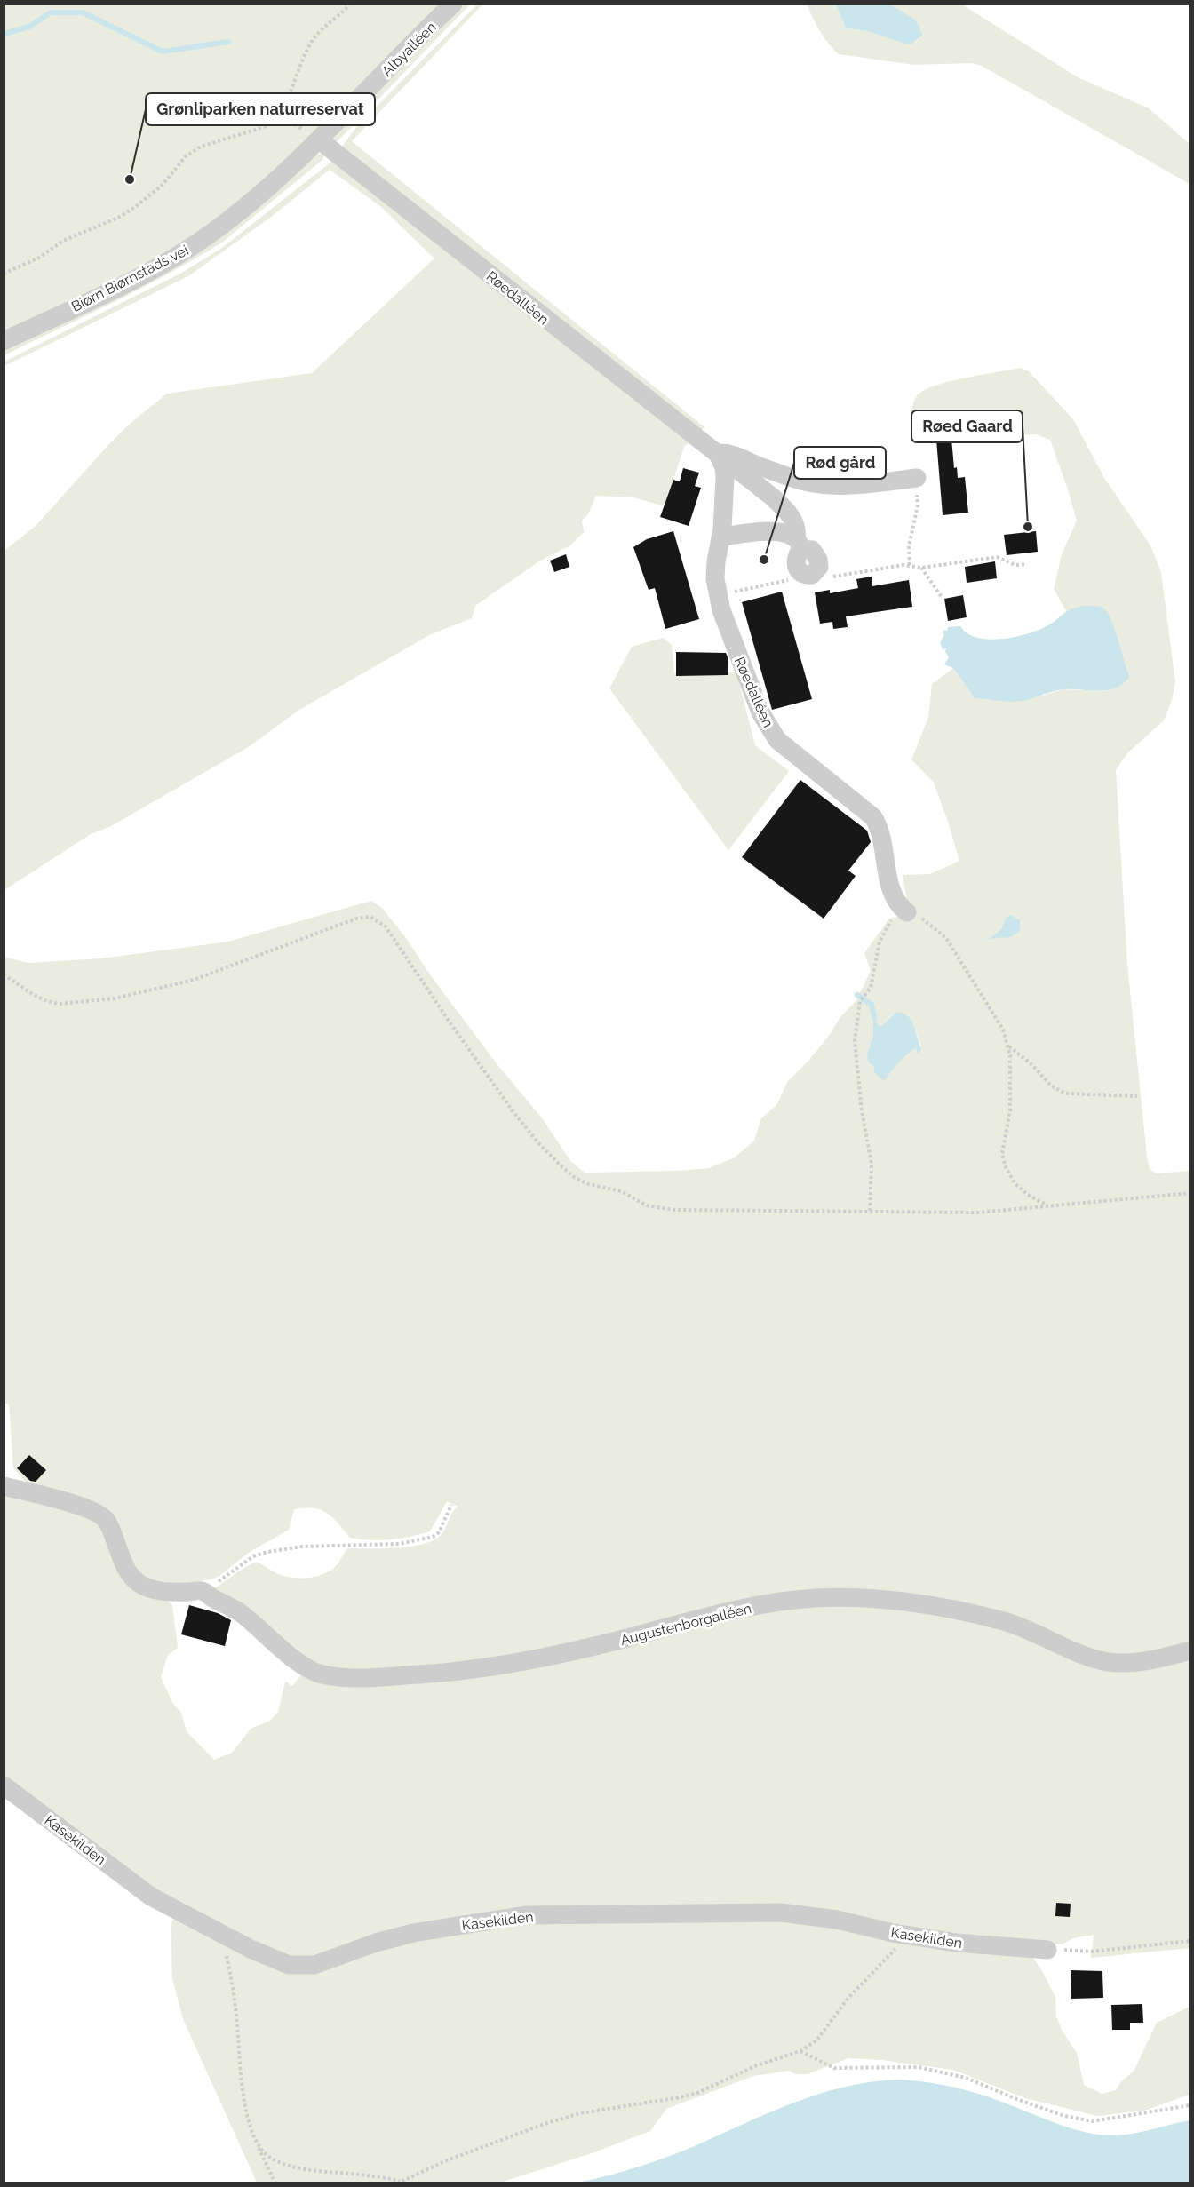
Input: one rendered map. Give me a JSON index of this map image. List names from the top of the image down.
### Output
{
  "streets": {
    "street": [
      "Albyalléen",
      "Biørn Biørnstads vei",
      "Røedalléen",
      "Augustenborgalléen",
      "Kasekilden"
    ]
  },
  "crossings": [
    ["Albyalléen", "Biørn Biørnstads vei"],
    ["Albyalléen", "Røedalléen"],
    ["Biørn Biørnstads vei", "Røedalléen"]
  ],
  "places": ["Grønliparken naturreservat", "Røed Gaard", "Rød gård"]
}
